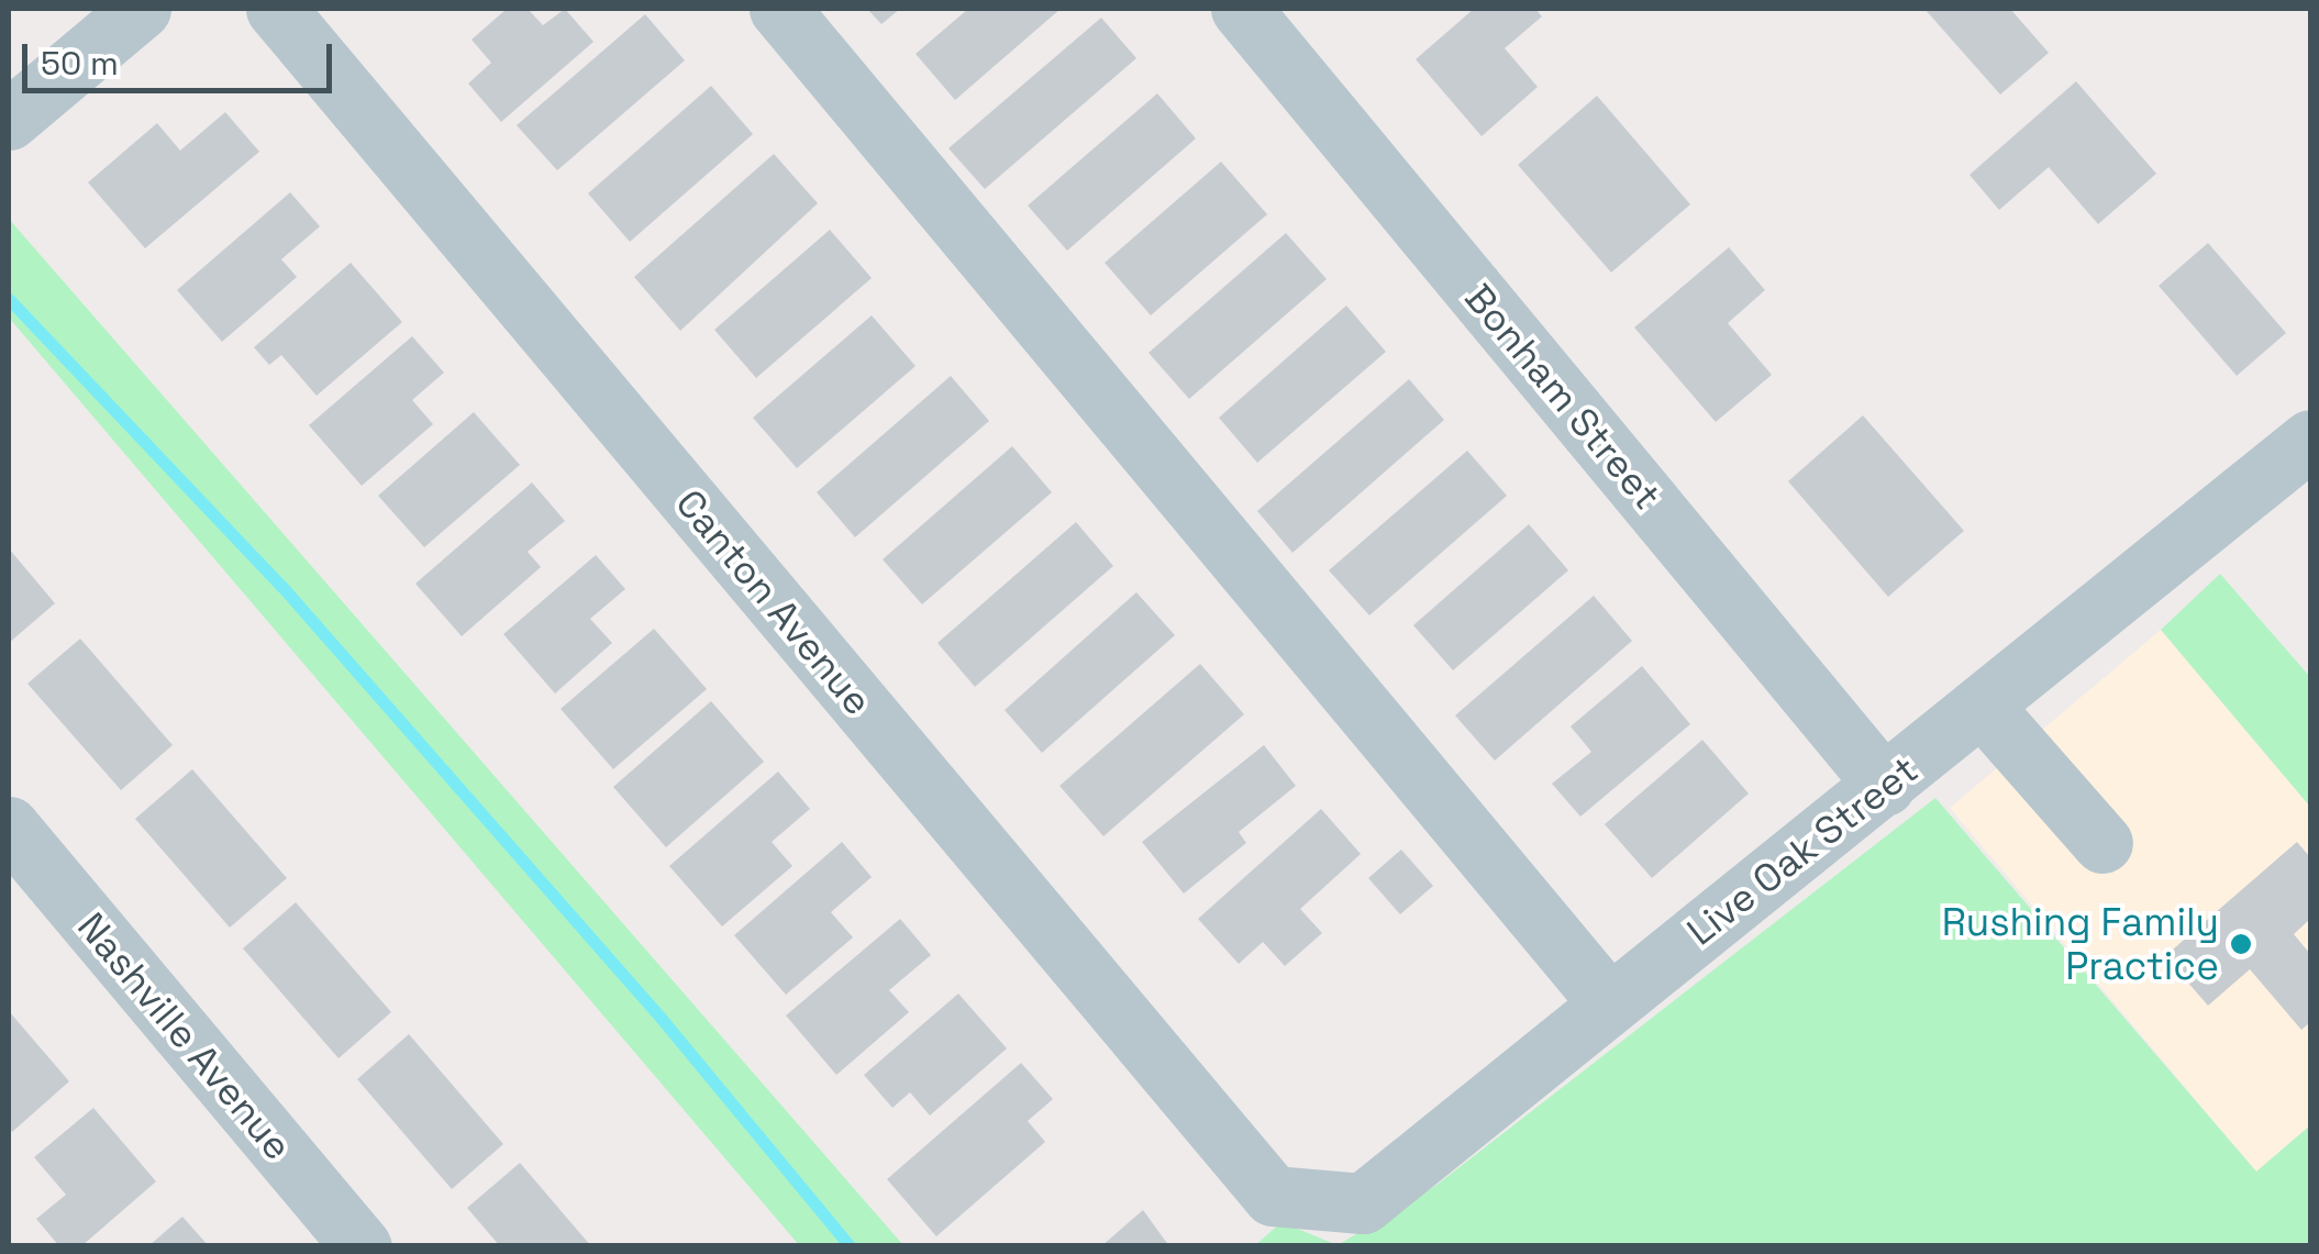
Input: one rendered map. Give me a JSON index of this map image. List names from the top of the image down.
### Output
{
  "streets": {
    "street": [
      "Bonham Street",
      "Canton Avenue",
      "Live Oak Street",
      "Nashville Avenue"
    ]
  },
  "crossings": [
    ["Bonham Street", "Live Oak Street"],
    ["Canton Avenue", "Live Oak Street"]
  ],
  "places": ["Rushing Family Practice"],
  "scale_bar": "50 m"
}
